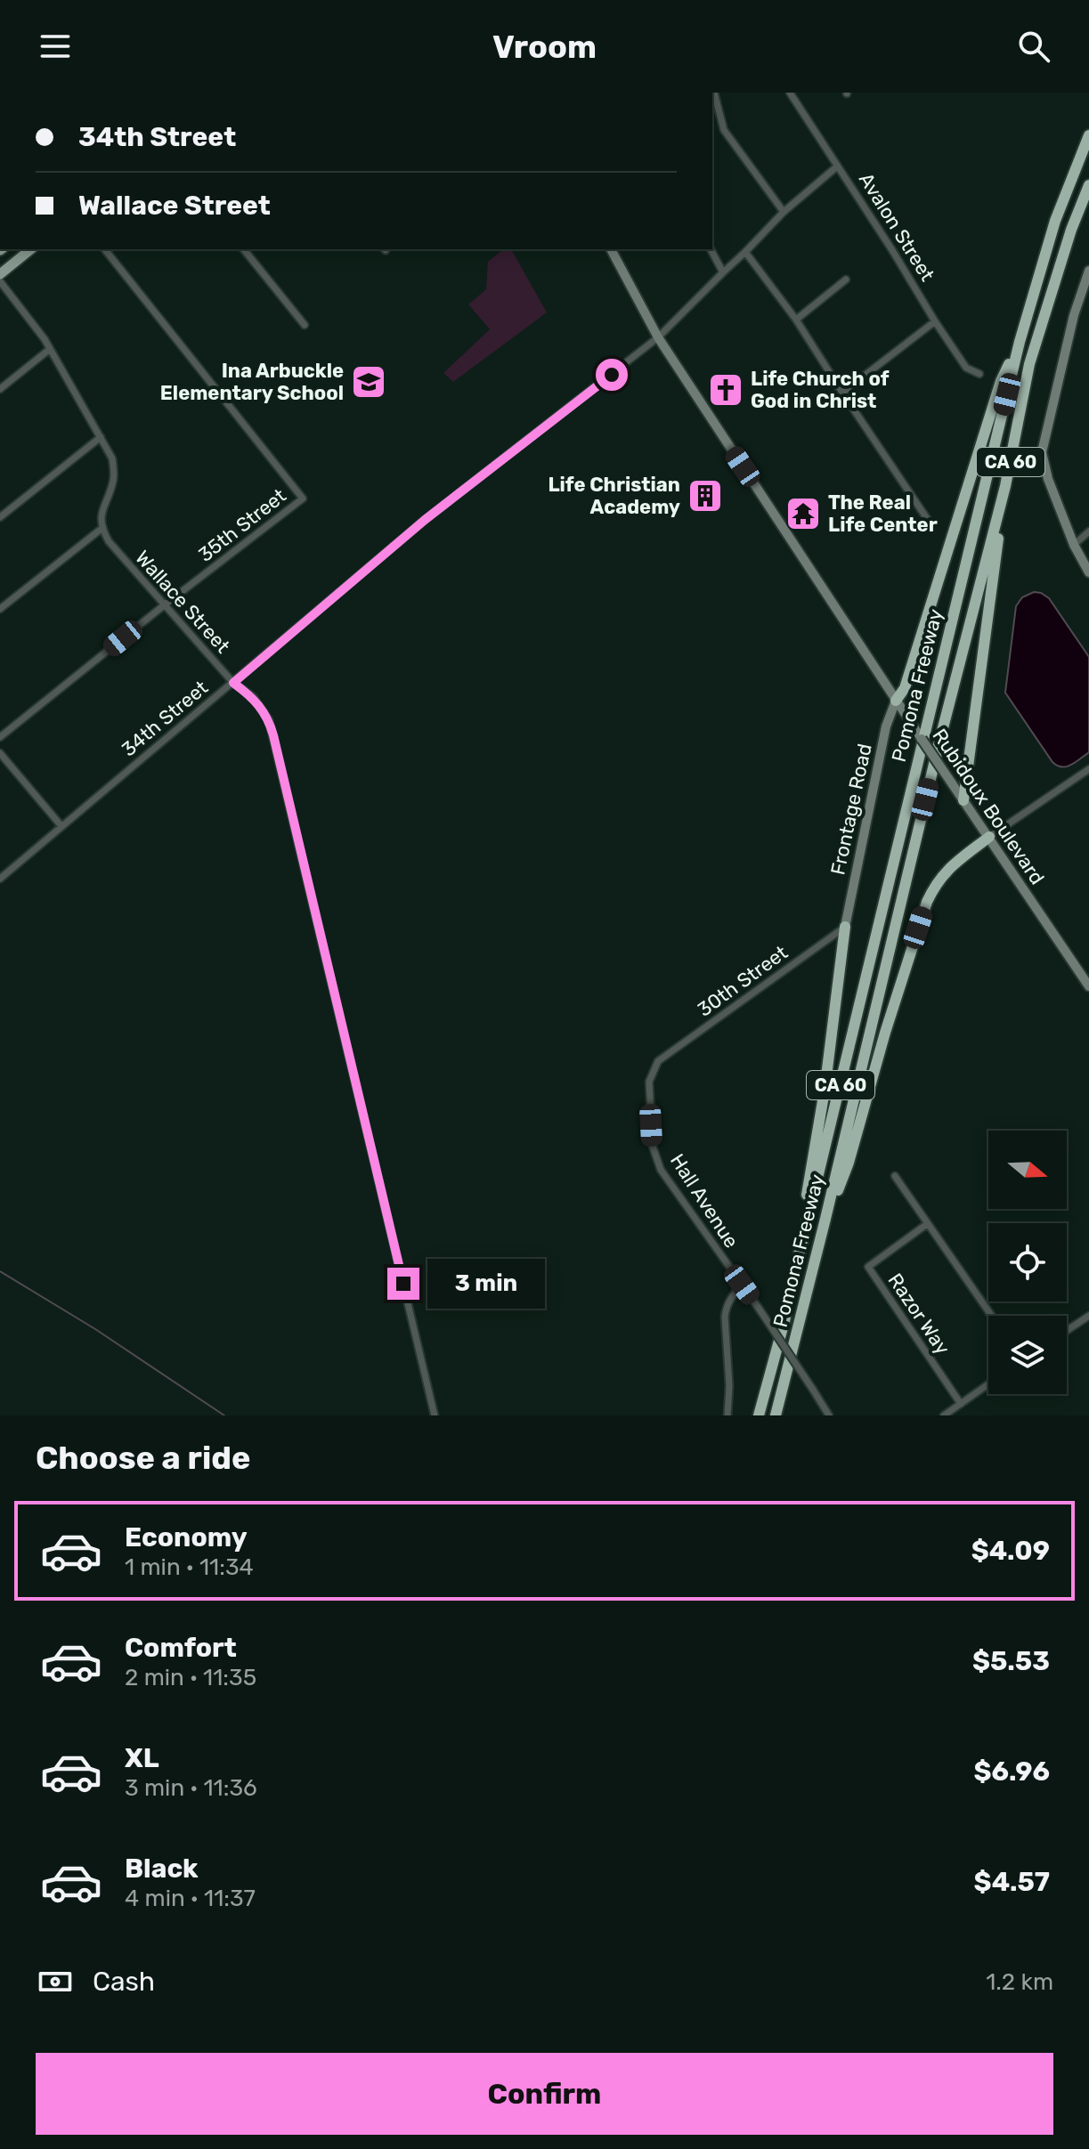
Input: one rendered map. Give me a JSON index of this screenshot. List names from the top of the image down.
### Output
{
  "streets": {
    "highway": ["CA 60", "Pomona Freeway"],
    "main road": ["Rubidoux Boulevard", "Frontage Road"],
    "street": [
      "Avalon Street",
      "35th Street",
      "Wallace Street",
      "34th Street",
      "30th Street",
      "Hall Avenue",
      "Razor Way"
    ]
  },
  "crossings": [
    ["Avalon Street", "34th Street"],
    ["35th Street", "Wallace Street"],
    ["Wallace Street", "34th Street"],
    ["34th Street", "Rubidoux Boulevard"],
    ["Rubidoux Boulevard", "Frontage Road"],
    ["Frontage Road", "30th Street"],
    ["30th Street", "Hall Avenue"]
  ],
  "places": {
    "school or university": ["Ina Arbuckle Elementary School"],
    "church": ["Life Church of God in Christ"],
    "building": ["Life Christian Academy"],
    "temple": ["The Real Life Center"]
  },
  "north": "right",
  "page": {
    "header": "Vroom",
    "banner": ["34th Street", "Wallace Street"],
    "bubble": "3 min",
    "heading": "Choose a ride",
    "list": [
      {
        "name": "Economy",
        "note": "1 min · 11:34",
        "value": "$4.09"
      },
      {
        "name": "Comfort",
        "note": "2 min · 11:35",
        "value": "$5.53"
      },
      {
        "name": "XL",
        "note": "3 min · 11:36",
        "value": "$6.96"
      },
      {
        "name": "Black",
        "note": "4 min · 11:37",
        "value": "$4.57"
      }
    ],
    "pay": ["Cash", "1.2 km"],
    "buttons": "Confirm"
  }
}
